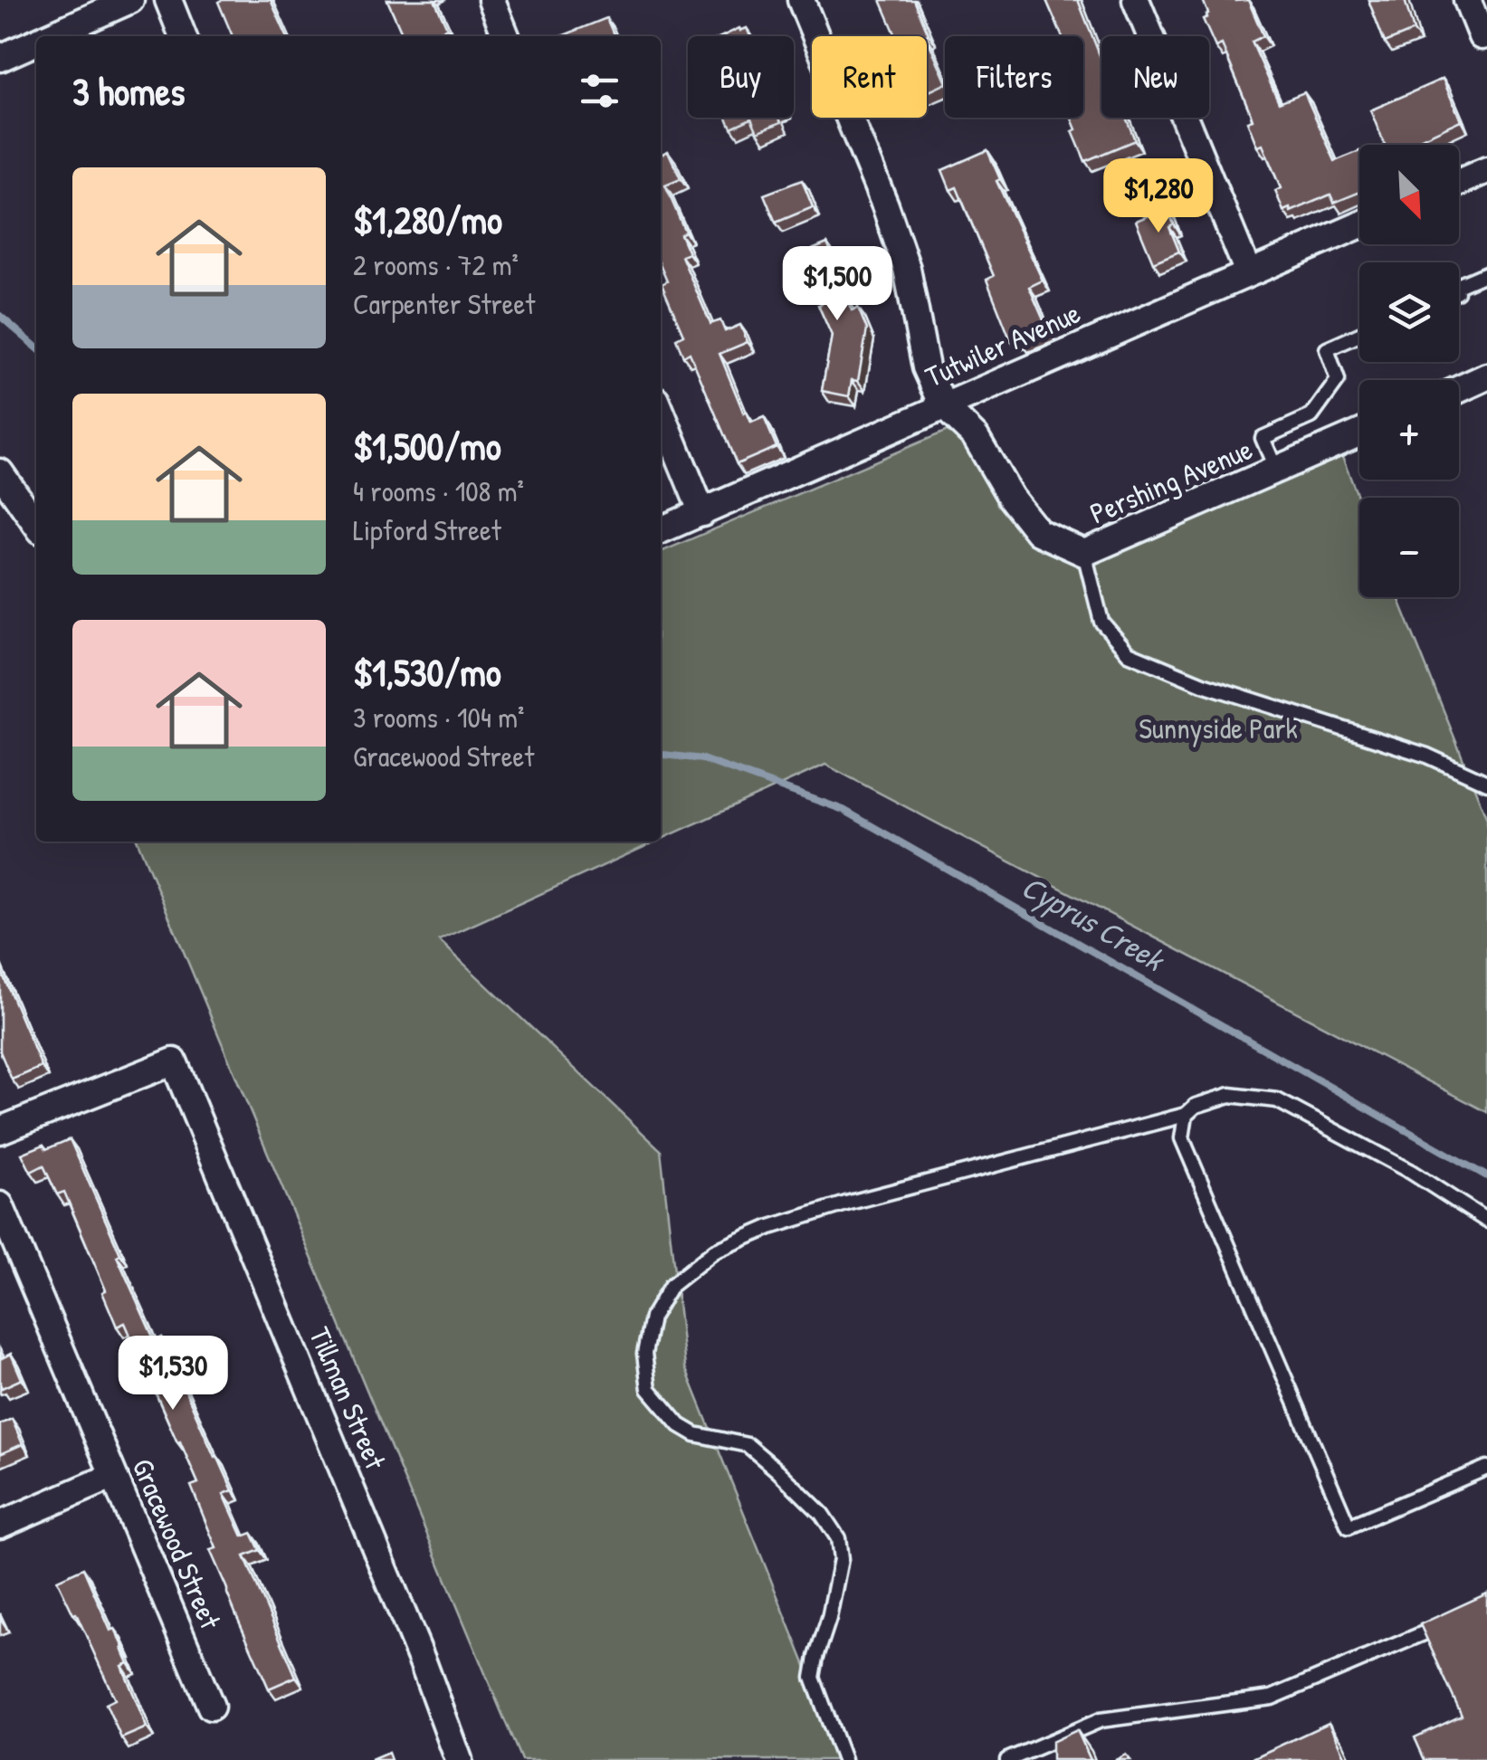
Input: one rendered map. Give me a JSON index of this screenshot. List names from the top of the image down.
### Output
{
  "streets": {
    "street": [
      "Tutwiler Avenue",
      "Pershing Avenue",
      "Tillman Street",
      "Gracewood Street"
    ]
  },
  "crossings": [
    ["Tutwiler Avenue", "Pershing Avenue"]
  ],
  "water": ["Cyprus Creek"],
  "parks": ["Sunnyside Park"],
  "north": "bottom right",
  "page": {
    "chip": [
      "Buy",
      "Rent",
      "Filters",
      "New"
    ],
    "heading": "3 homes",
    "map_buttons": ["+", "−"],
    "list": [
      {
        "name": "$1,280/mo",
        "note": "2 rooms · 72 m² · Carpenter Street"
      },
      {
        "name": "$1,500/mo",
        "note": "4 rooms · 108 m² · Lipford Street"
      },
      {
        "name": "$1,530/mo",
        "note": "3 rooms · 104 m² · Gracewood Street"
      }
    ],
    "price": ["$1,280", "$1,500", "$1,530"]
  }
}
